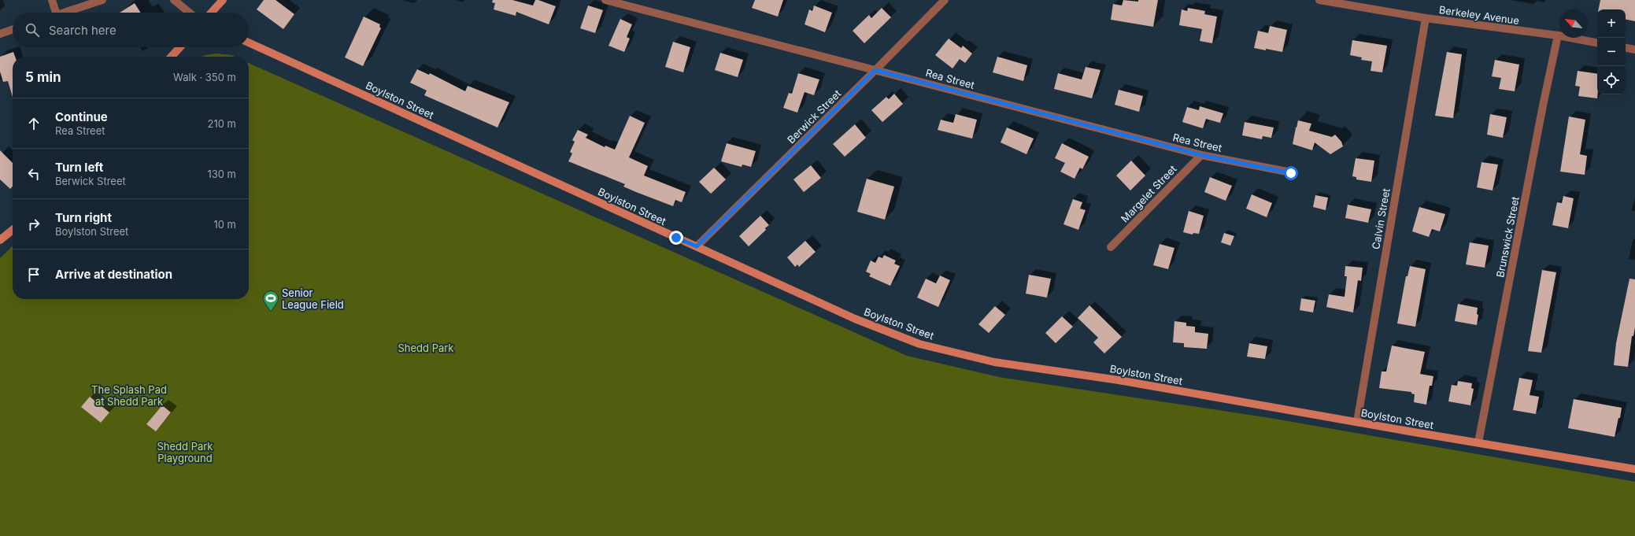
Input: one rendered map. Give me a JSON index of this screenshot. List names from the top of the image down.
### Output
{
  "streets": {
    "main road": ["Boylston Street"],
    "street": [
      "Berkeley Avenue",
      "Rea Street",
      "Berwick Street",
      "Margelet Street",
      "Calvin Street",
      "Brunswick Street"
    ]
  },
  "crossings": [
    ["Berkeley Avenue", "Calvin Street"],
    ["Berkeley Avenue", "Brunswick Street"],
    ["Rea Street", "Berwick Street"],
    ["Rea Street", "Margelet Street"],
    ["Boylston Street", "Berwick Street"],
    ["Boylston Street", "Calvin Street"],
    ["Boylston Street", "Brunswick Street"]
  ],
  "parks": ["Shedd Park", "The Splash Pad at Shedd Park", "Shedd Park Playground"],
  "places": {
    "sports": ["Senior League Field"]
  },
  "north": "top left",
  "page": {
    "map_buttons": ["+", "−"],
    "search": "Search here",
    "heading": ["5 min", "Walk · 350 m"],
    "list": [
      ["Continue", "Rea Street", "210 m"],
      ["Turn left", "Berwick Street", "130 m"],
      ["Turn right", "Boylston Street", "10 m"],
      "Arrive at destination"
    ]
  }
}
